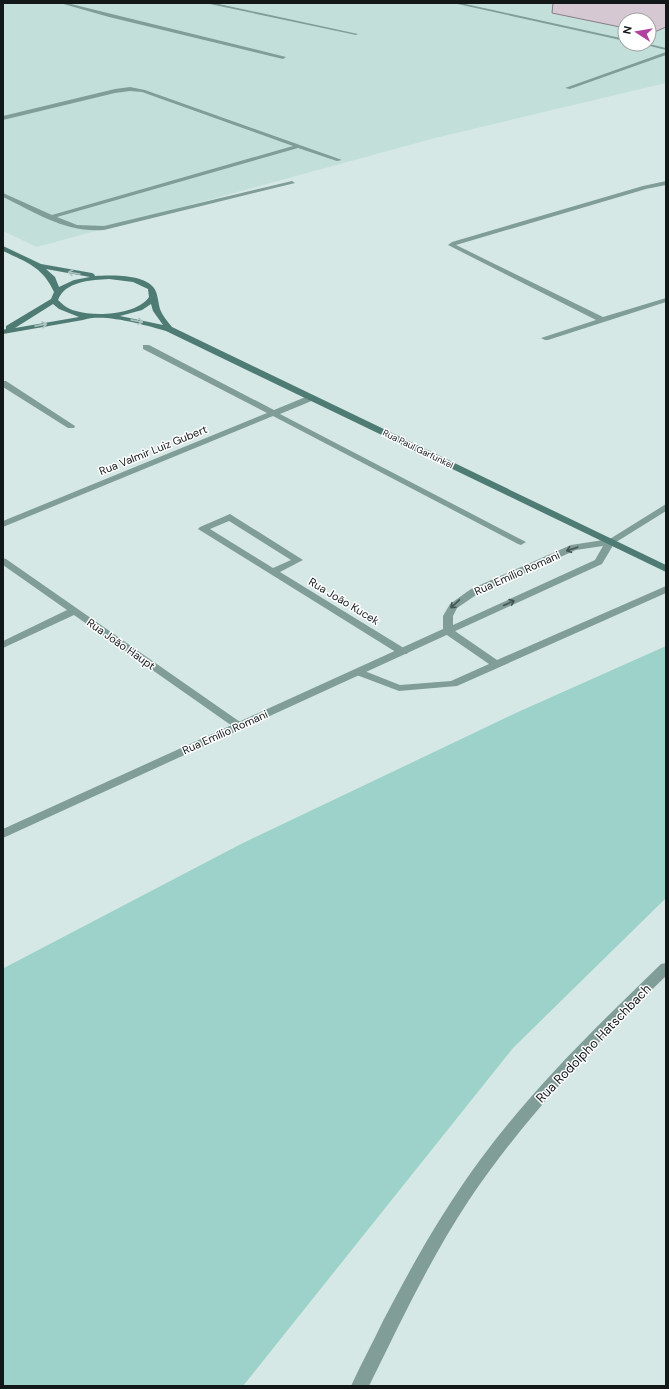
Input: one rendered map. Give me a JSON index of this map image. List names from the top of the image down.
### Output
{
  "streets": {
    "main road": ["Rua Paul Garfunkel"],
    "street": [
      "Rua Valmir Luiz Gubert",
      "Rua Emílio Romani",
      "Rua João Kucek",
      "Rua João Haupt",
      "Rua Rodolpho Hatschbach"
    ]
  },
  "crossings": [
    ["Rua Paul Garfunkel", "Rua Valmir Luiz Gubert"],
    ["Rua Paul Garfunkel", "Rua Emílio Romani"],
    ["Rua Emílio Romani", "Rua João Kucek"],
    ["Rua Emílio Romani", "Rua João Haupt"]
  ],
  "north": "left"
}
